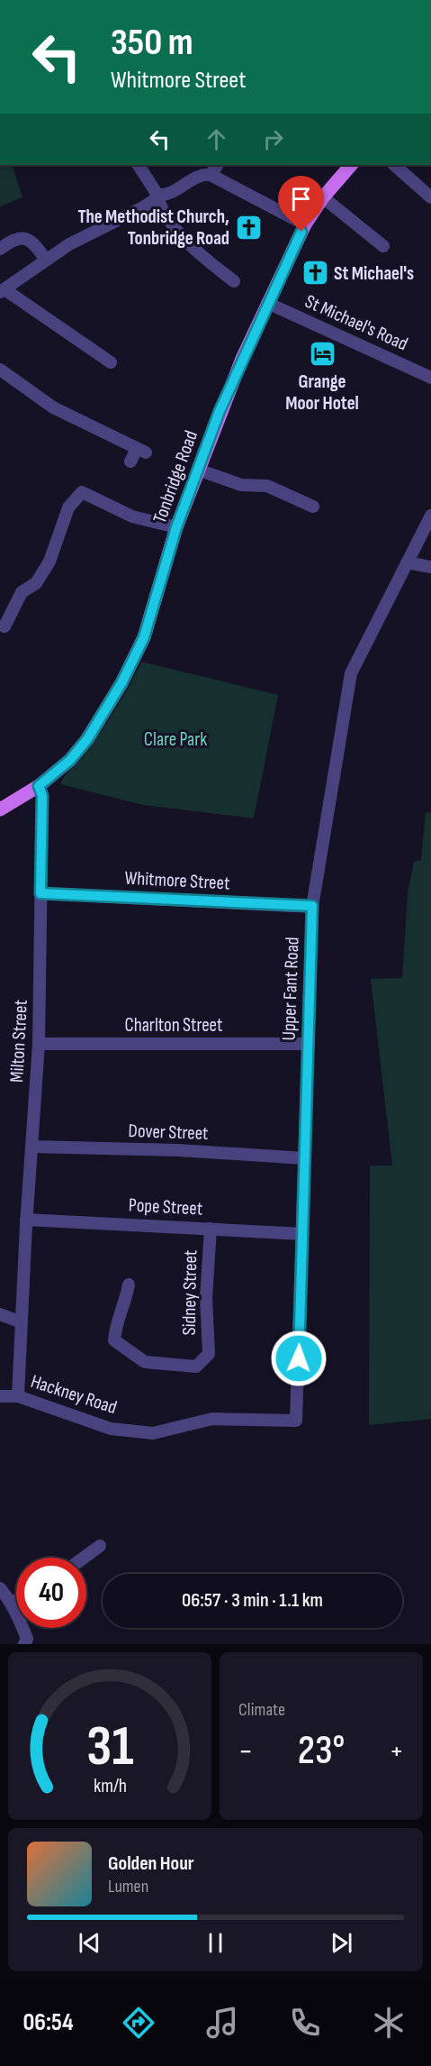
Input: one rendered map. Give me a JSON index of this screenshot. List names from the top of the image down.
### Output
{
  "streets": {
    "main road": ["Tonbridge Road"],
    "street": [
      "St Michael's Road",
      "Whitmore Street",
      "Upper Fant Road",
      "Charlton Street",
      "Milton Street",
      "Dover Street",
      "Pope Street",
      "Sidney Street",
      "Hackney Road"
    ]
  },
  "crossings": [
    ["St Michael's Road", "Tonbridge Road"],
    ["Tonbridge Road", "Milton Street"],
    ["Whitmore Street", "Upper Fant Road"],
    ["Whitmore Street", "Milton Street"],
    ["Upper Fant Road", "Charlton Street"],
    ["Upper Fant Road", "Dover Street"],
    ["Upper Fant Road", "Pope Street"],
    ["Upper Fant Road", "Hackney Road"],
    ["Charlton Street", "Milton Street"],
    ["Milton Street", "Dover Street"],
    ["Milton Street", "Pope Street"],
    ["Milton Street", "Hackney Road"],
    ["Pope Street", "Sidney Street"]
  ],
  "parks": ["Clare Park"],
  "places": {
    "church": ["The Methodist Church, Tonbridge Road", "St Michael's"],
    "hotel": ["Grange Moor Hotel"]
  },
  "page": {
    "turn": ["350 m", "Whitmore Street"],
    "limit": "40",
    "trip": "06:57 · 3 min · 1.1 km",
    "tile": "Climate",
    "heat": ["−", "23°", "+"],
    "song": ["Golden Hour", "Lumen"],
    "tabs": "06:54",
    "gauge": ["31", "km/h"]
  }
}
